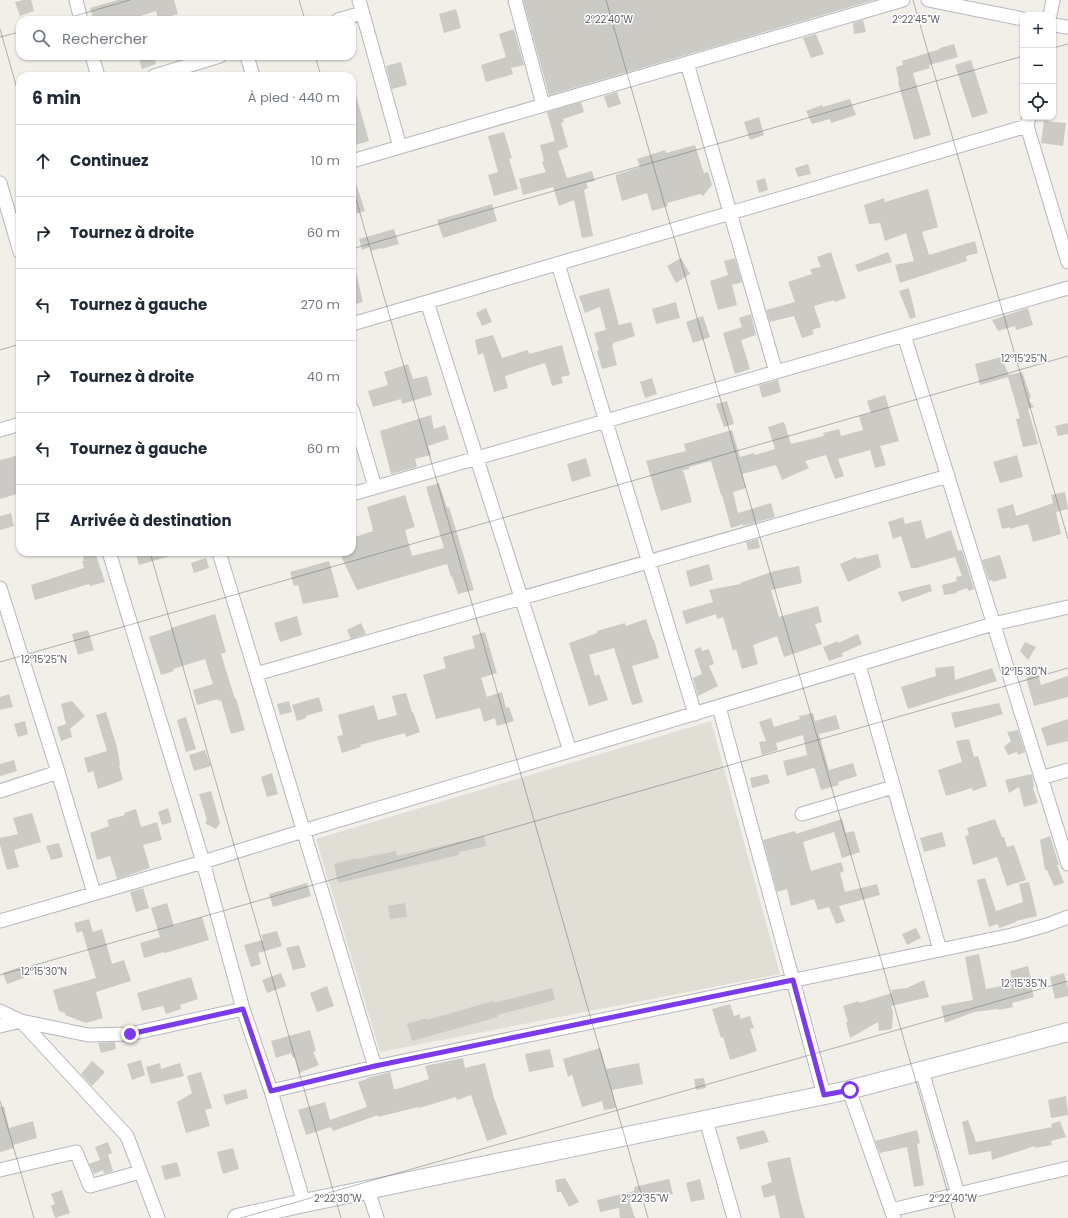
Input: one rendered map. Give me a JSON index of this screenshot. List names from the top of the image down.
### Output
{
  "page": {
    "map_buttons": ["+", "−"],
    "search": "Rechercher",
    "heading": ["6 min", "À pied · 440 m"],
    "list": [
      ["Continuez", "10 m"],
      ["Tournez à droite", "60 m"],
      ["Tournez à gauche", "270 m"],
      ["Tournez à droite", "40 m"],
      ["Tournez à gauche", "60 m"],
      "Arrivée à destination"
    ]
  },
  "coordinates": [
    "2°22'40\"W",
    "2°22'45\"W",
    "12°15'25\"N",
    "12°15'30\"N",
    "12°15'35\"N",
    "2°22'30\"W",
    "2°22'35\"W"
  ]
}
